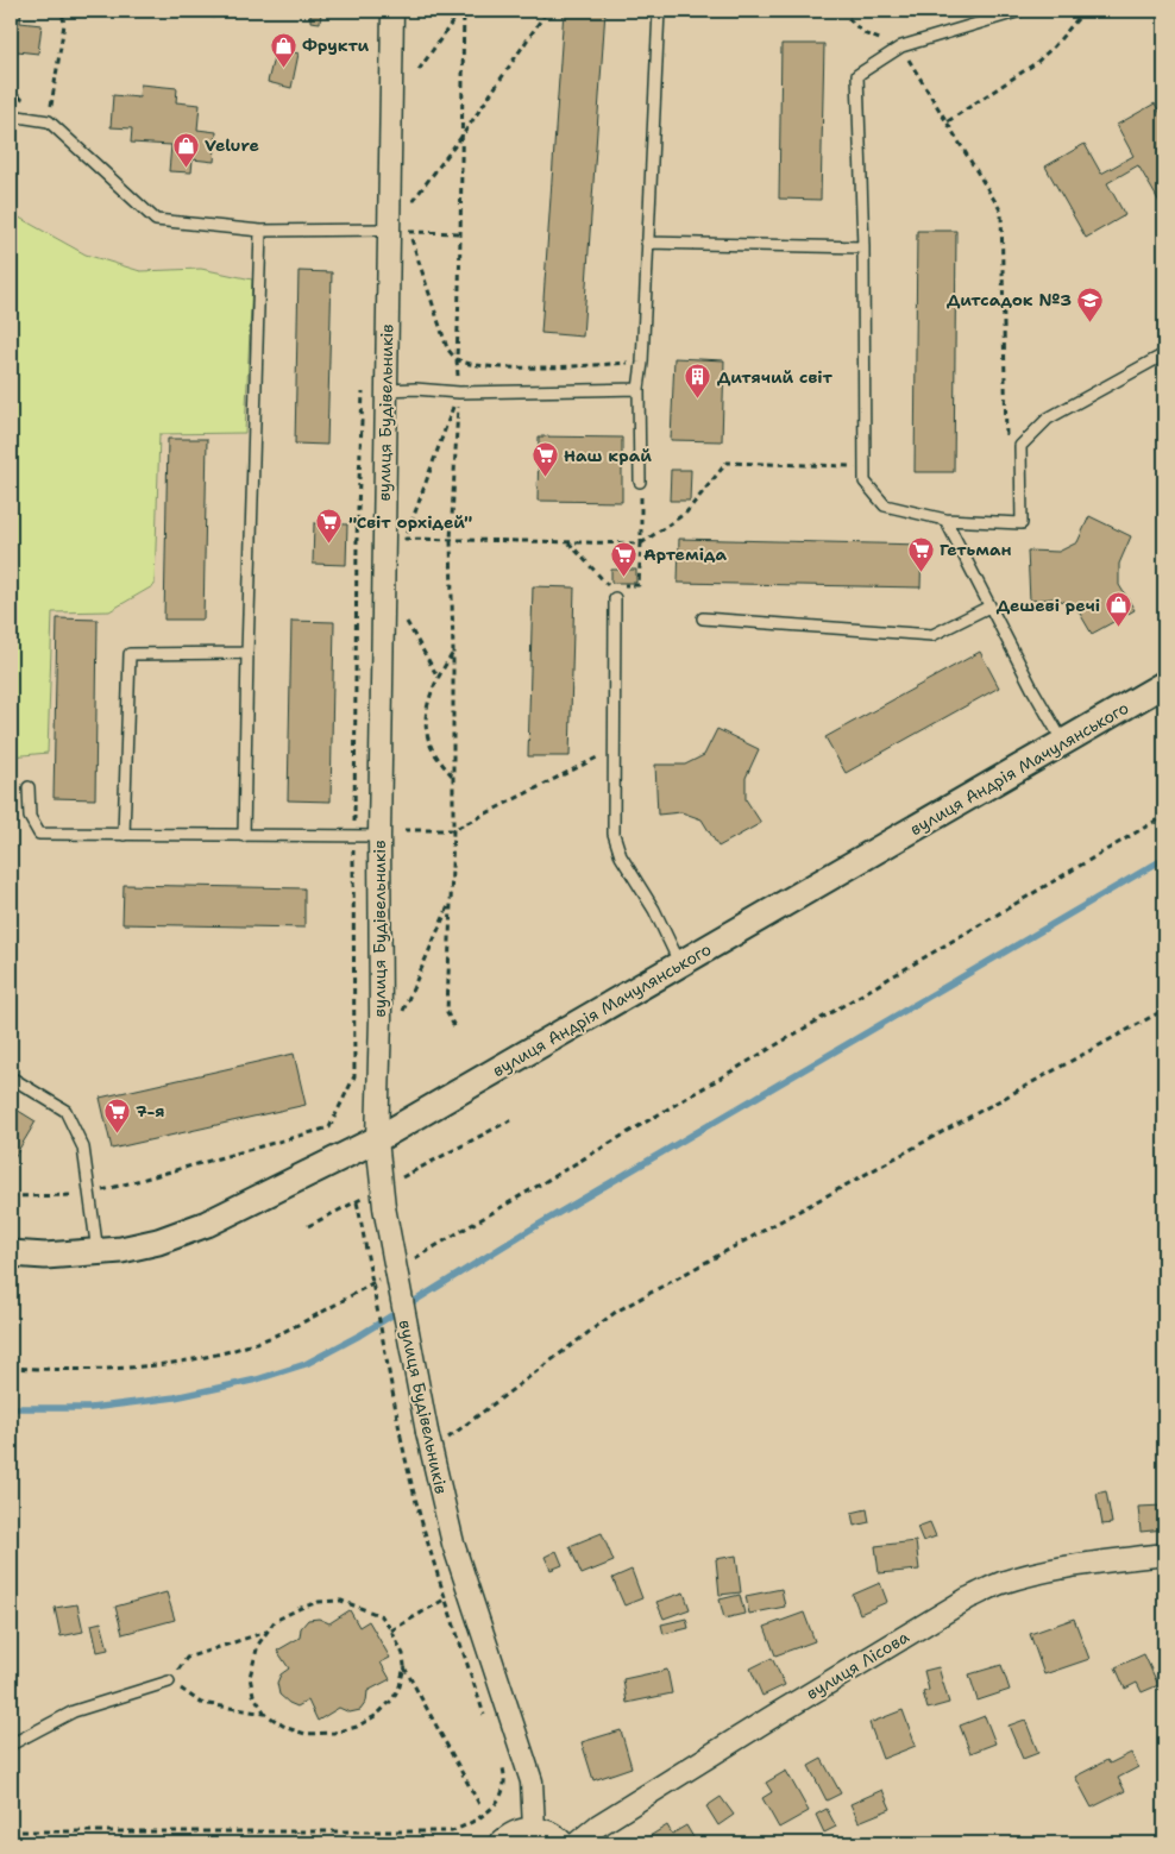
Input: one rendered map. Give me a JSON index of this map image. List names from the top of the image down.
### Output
{
  "streets": {
    "street": ["вулиця Будівельників", "вулиця Андрія Мачулянського", "вулиця Лісова"]
  },
  "crossings": [
    ["вулиця Будівельників", "вулиця Андрія Мачулянського"]
  ],
  "places": {
    "shop": ["Фрукти", "Velure", "Дешеві речі"],
    "school or university": ["Дитсадок №3"],
    "building": ["Дитячий світ"],
    "supermarket": [
      "Наш край",
      "\"Світ орхідей\"",
      "Гетьман",
      "Артеміда",
      "7-я"
    ]
  }
}
